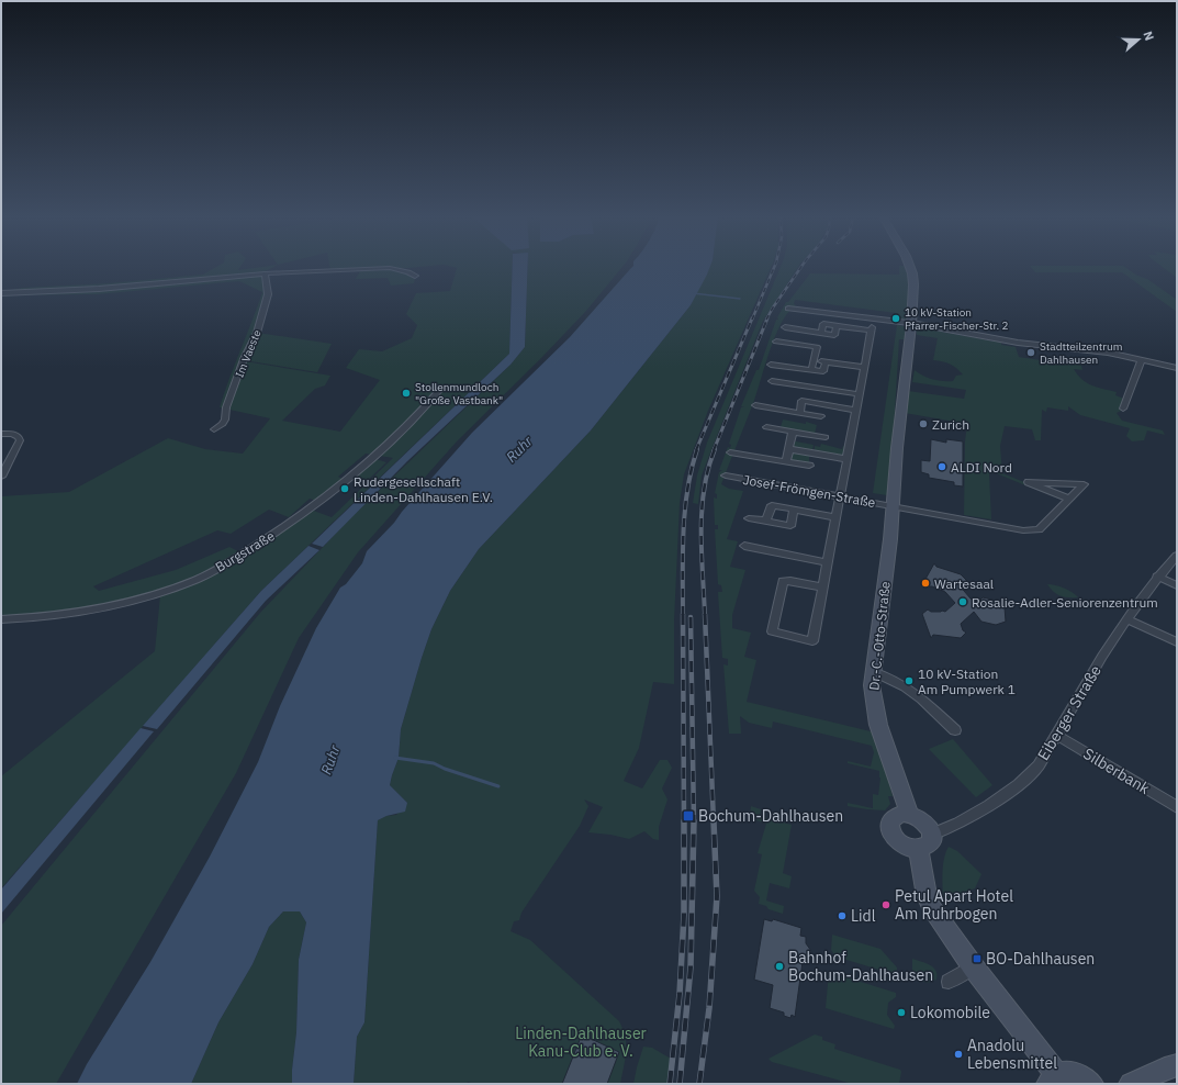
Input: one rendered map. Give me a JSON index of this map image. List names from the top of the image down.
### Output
{
  "streets": {
    "street": [
      "Im Vaeste",
      "Josef-Frömgen-Straße",
      "Burgstraße",
      "Dr.-C.-Otto-Straße",
      "Eiberger Straße",
      "Silberbank"
    ]
  },
  "crossings": [
    ["Josef-Frömgen-Straße", "Dr.-C.-Otto-Straße"],
    ["Dr.-C.-Otto-Straße", "Eiberger Straße"],
    ["Eiberger Straße", "Silberbank"]
  ],
  "water": ["Ruhr"],
  "parks": ["Linden-Dahlhauser Kanu-Club e. V."],
  "places": {
    "other": [
      "10 kV-Station Pfarrer-Fischer-Str. 2",
      "Stadtteilzentrum Dahlhausen",
      "Stollenmundloch \"Große Vastbank\"",
      "Zurich",
      "ALDI Nord",
      "Rudergesellschaft Linden-Dahlhausen E.V.",
      "Wartesaal",
      "Rosalie-Adler-Seniorenzentrum",
      "10 kV-Station Am Pumpwerk 1",
      "Petul Apart Hotel Am Ruhrbogen",
      "Lidl",
      "Bahnhof Bochum-Dahlhausen",
      "Lokomobile",
      "Anadolu Lebensmittel"
    ],
    "transit": ["Bochum-Dahlhausen", "BO-Dahlhausen"]
  },
  "north": "right"
}
